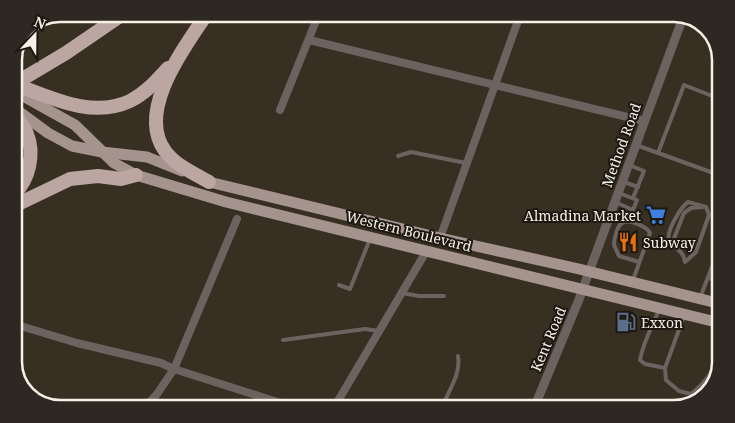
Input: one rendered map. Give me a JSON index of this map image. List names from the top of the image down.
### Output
{
  "streets": {
    "main road": ["Western Boulevard"],
    "street": ["Method Road", "Kent Road"]
  },
  "crossings": [
    ["Method Road", "Western Boulevard"],
    ["Method Road", "Kent Road"],
    ["Western Boulevard", "Kent Road"]
  ],
  "places": {
    "supermarket": ["Almadina Market"],
    "restaurant": ["Subway"],
    "fuel station": ["Exxon"]
  },
  "north": "top"
}
